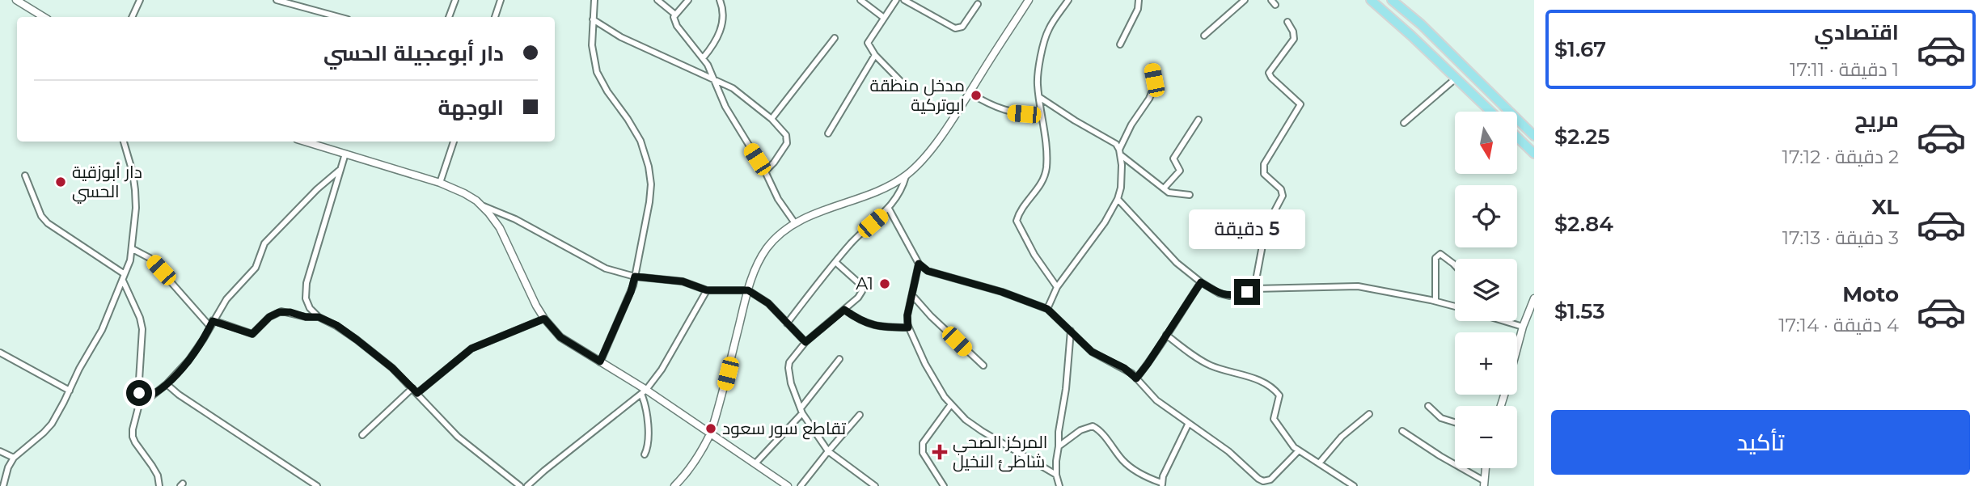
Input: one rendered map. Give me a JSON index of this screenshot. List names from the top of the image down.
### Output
{
  "places": {
    "other": [
      "مدخل منطقة ابوتركية",
      "دار أبوزقية الحسي",
      "A1",
      "تقاطع سور سعود"
    ],
    "health": ["المركز الصحي شاطئ النخيل"]
  },
  "north": "bottom",
  "page": {
    "list": [
      {
        "name": "اقتصادي",
        "note": "1 دقيقة · 17:11",
        "value": "$1.67"
      },
      {
        "name": "مريح",
        "note": "2 دقيقة · 17:12",
        "value": "$2.25"
      },
      {
        "name": "XL",
        "note": "3 دقيقة · 17:13",
        "value": "$2.84"
      },
      {
        "name": "Moto",
        "note": "4 دقيقة · 17:14",
        "value": "$1.53"
      }
    ],
    "banner": ["دار أبوعجيلة الحسي", "الوجهة"],
    "map_buttons": ["+", "−"],
    "bubble": "5 دقيقة",
    "buttons": "تأكيد"
  }
}
